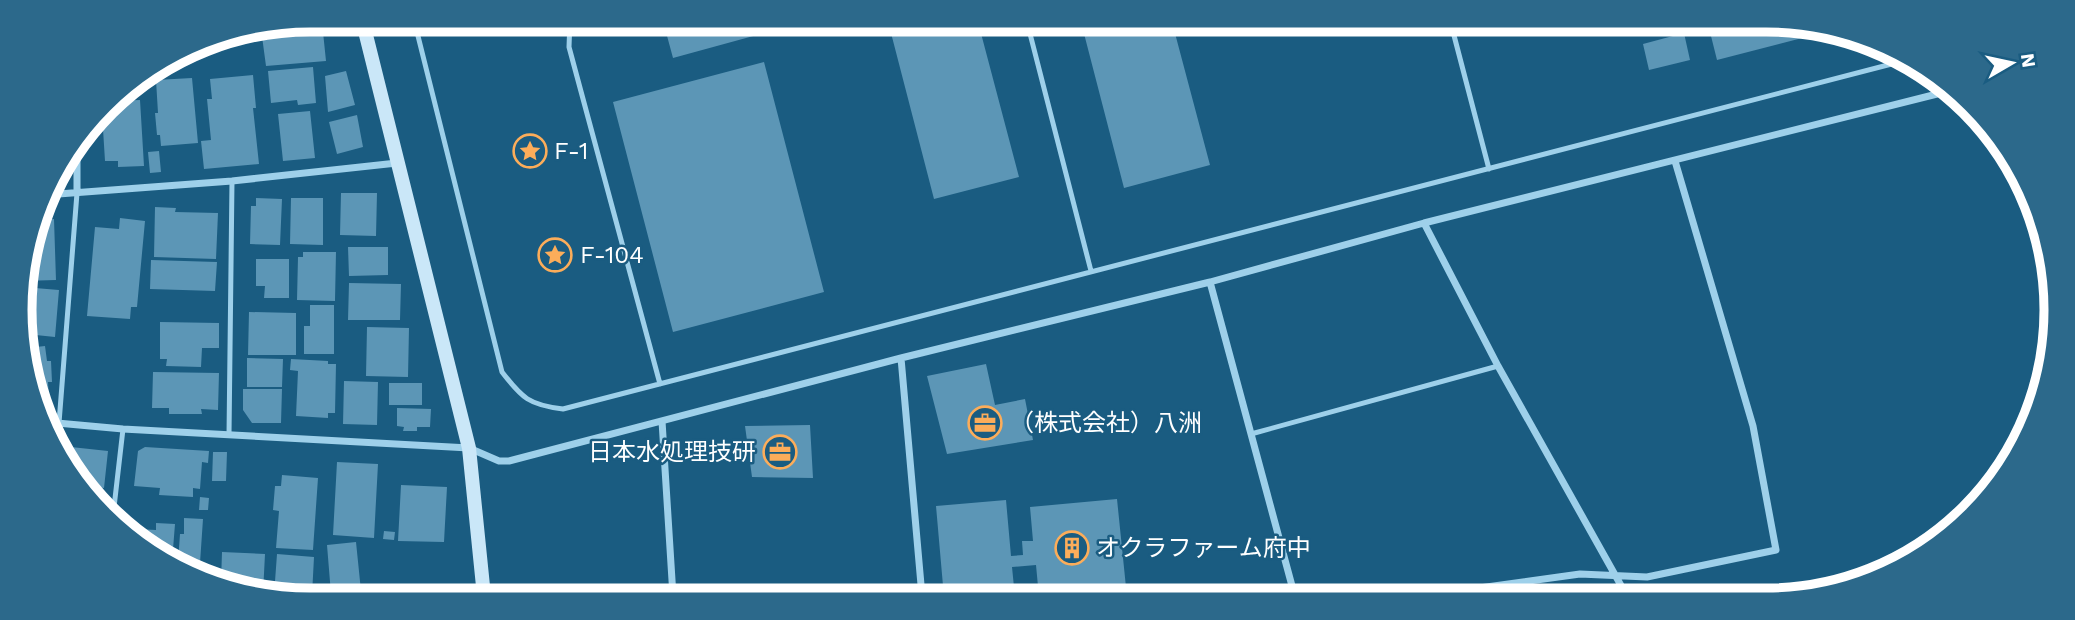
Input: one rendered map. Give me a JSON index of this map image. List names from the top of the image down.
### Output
{
  "places": {
    "place": ["F-1", "F-104"],
    "office": ["（株式会社）八洲", "日本水処理技研"],
    "building": ["オクラファーム府中"]
  },
  "north": "right"
}
